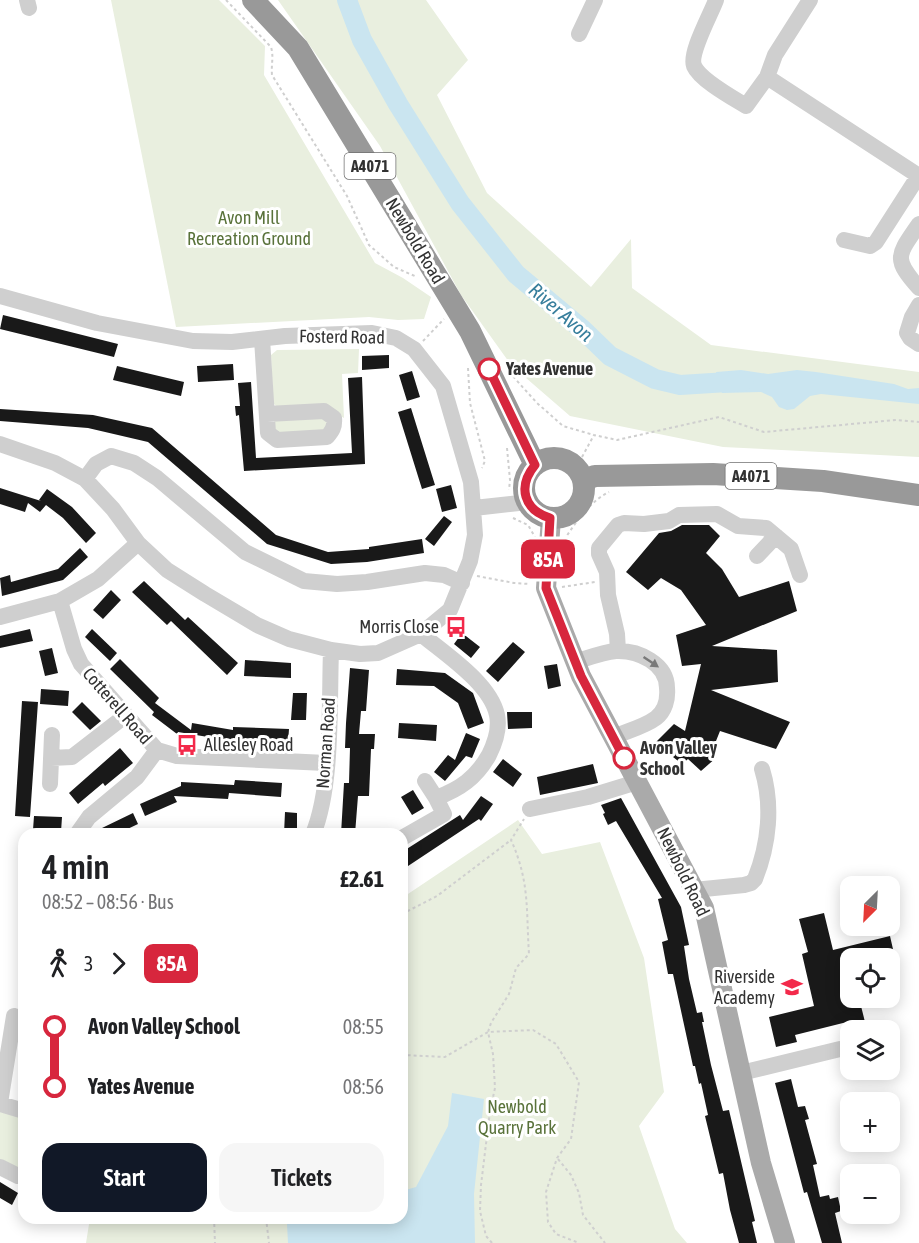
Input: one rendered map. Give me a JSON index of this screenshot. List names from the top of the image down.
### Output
{
  "streets": {
    "highway": ["A4071", "Newbold Road"],
    "street": ["Fosterd Road", "Cotterell Road", "Norman Road"]
  },
  "crossings": [
    ["A4071", "Newbold Road"],
    ["Cotterell Road", "Norman Road"]
  ],
  "water": ["River Avon"],
  "parks": ["Avon Mill Recreation Ground", "Newbold Quarry Park"],
  "places": {
    "other": ["Yates Avenue", "Avon Valley School"],
    "bus stop": ["Morris Close", "Allesley Road"],
    "school or university": ["Riverside Academy"]
  },
  "lines": ["bus line 85A"],
  "north": "bottom left",
  "page": {
    "on_map": "85A",
    "heading": ["4 min", "08:52 – 08:56 · Bus", "£2.61"],
    "map_buttons": ["+", "−"],
    "legs": ["3", "85A"],
    "list": [
      {
        "name": "Avon Valley School",
        "value": "08:55"
      },
      {
        "name": "Yates Avenue",
        "value": "08:56"
      }
    ],
    "buttons": ["Start", "Tickets"]
  }
}
